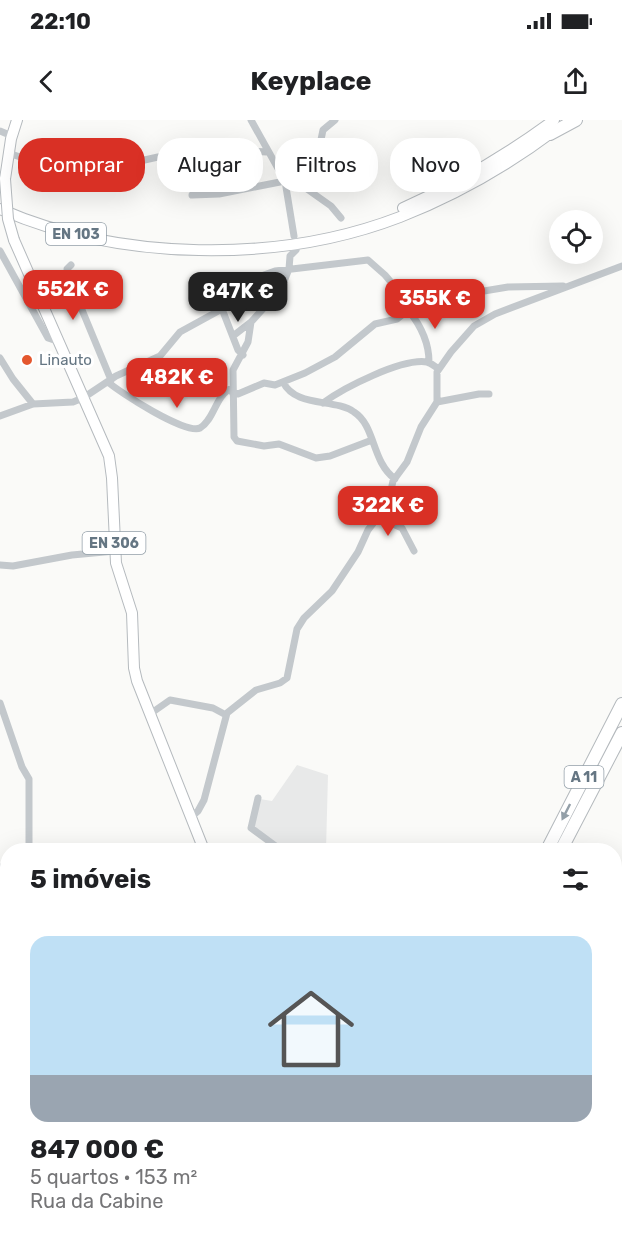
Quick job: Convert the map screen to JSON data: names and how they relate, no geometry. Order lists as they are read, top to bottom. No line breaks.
{"streets":{"highway":["A 11"],"main road":["EN 103","EN 306"]},"places":["Linauto"],"page":{"status":"22:10","header":"Keyplace","chip":["Comprar","Alugar","Filtros","Novo"],"price":["552K €","847K €","355K €","482K €","322K €"],"heading":"5 imóveis","list":[{"name":"847 000 €","note":"5 quartos · 153 m² · Rua da Cabine"}]}}
